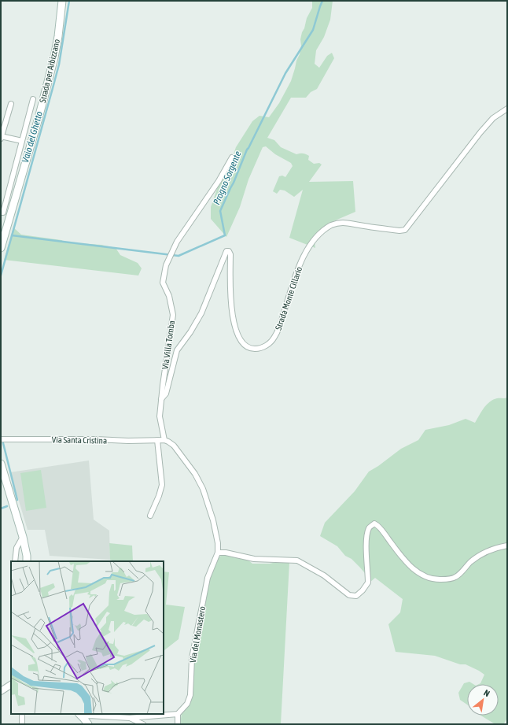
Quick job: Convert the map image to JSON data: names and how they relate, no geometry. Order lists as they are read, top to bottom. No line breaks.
{"streets":{"main road":["Strada per Arbizzano"],"street":["Strada Monte Cillario","Via Villa Tomba","Via Santa Cristina","Via del Monastero"]},"crossings":[["Strada Monte Cillario","Via Villa Tomba"],["Via Villa Tomba","Via Santa Cristina"],["Via Villa Tomba","Via del Monastero"],["Via Santa Cristina","Via del Monastero"]],"water":["Vaio del Ghetto","Progno Sorgente"],"north":"top right"}
